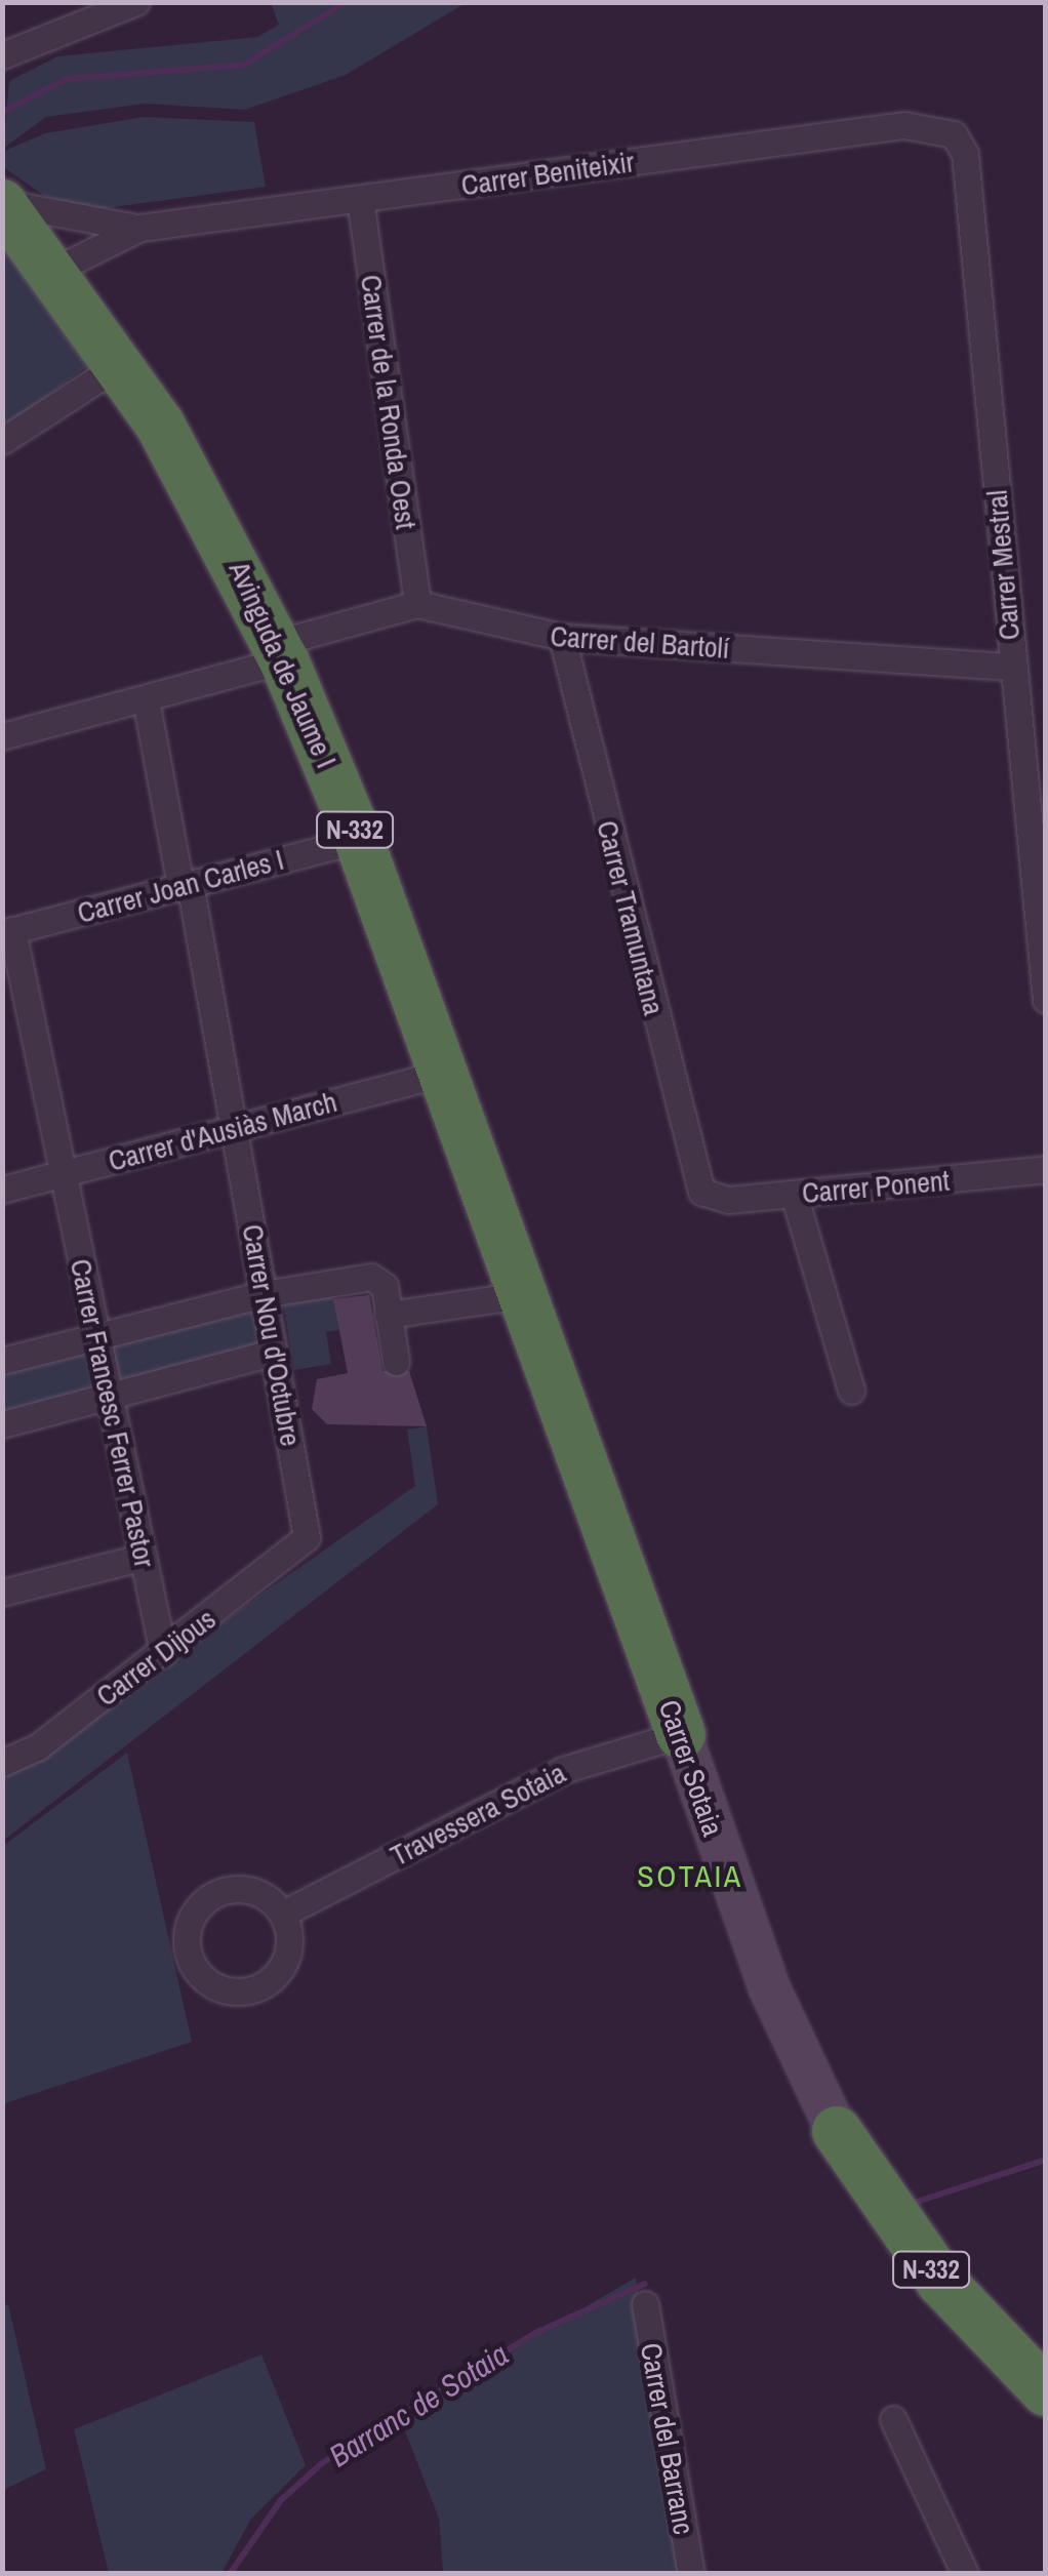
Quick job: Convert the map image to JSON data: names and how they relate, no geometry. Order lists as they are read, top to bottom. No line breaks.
{"streets":{"highway":["Avinguda de Jaume I","N-332","Carrer Sotaia"],"street":["Carrer Beniteixir","Carrer de la Ronda Oest","Carrer Mestral","Carrer del Bartolí","Carrer Joan Carles I","Carrer Tramuntana","Carrer d'Ausiàs March","Carrer Ponent","Carrer Nou d'Octubre","Carrer Francesc Ferrer Pastor","Carrer Dijous","Travessera Sotaia","Carrer del Barranc"]},"crossings":[["Carrer Beniteixir","Carrer de la Ronda Oest"],["Carrer Beniteixir","Carrer Mestral"],["Carrer Beniteixir","Avinguda de Jaume I"],["Carrer de la Ronda Oest","Carrer del Bartolí"],["Carrer Mestral","Carrer del Bartolí"],["Carrer del Bartolí","Avinguda de Jaume I"],["Carrer del Bartolí","Carrer Tramuntana"],["Carrer del Bartolí","Carrer Nou d'Octubre"],["Avinguda de Jaume I","Carrer Joan Carles I"],["Avinguda de Jaume I","Carrer d'Ausiàs March"],["Avinguda de Jaume I","Carrer Sotaia"],["N-332","Carrer Sotaia"],["Carrer Joan Carles I","Carrer Nou d'Octubre"],["Carrer Joan Carles I","Carrer Francesc Ferrer Pastor"],["Carrer Tramuntana","Carrer Ponent"],["Carrer d'Ausiàs March","Carrer Nou d'Octubre"],["Carrer d'Ausiàs March","Carrer Francesc Ferrer Pastor"],["Carrer Nou d'Octubre","Carrer Dijous"],["Carrer Francesc Ferrer Pastor","Carrer Dijous"],["Carrer Sotaia","Travessera Sotaia"]],"districts":["SOTAIA"],"water":["Barranc de Sotaia"]}
